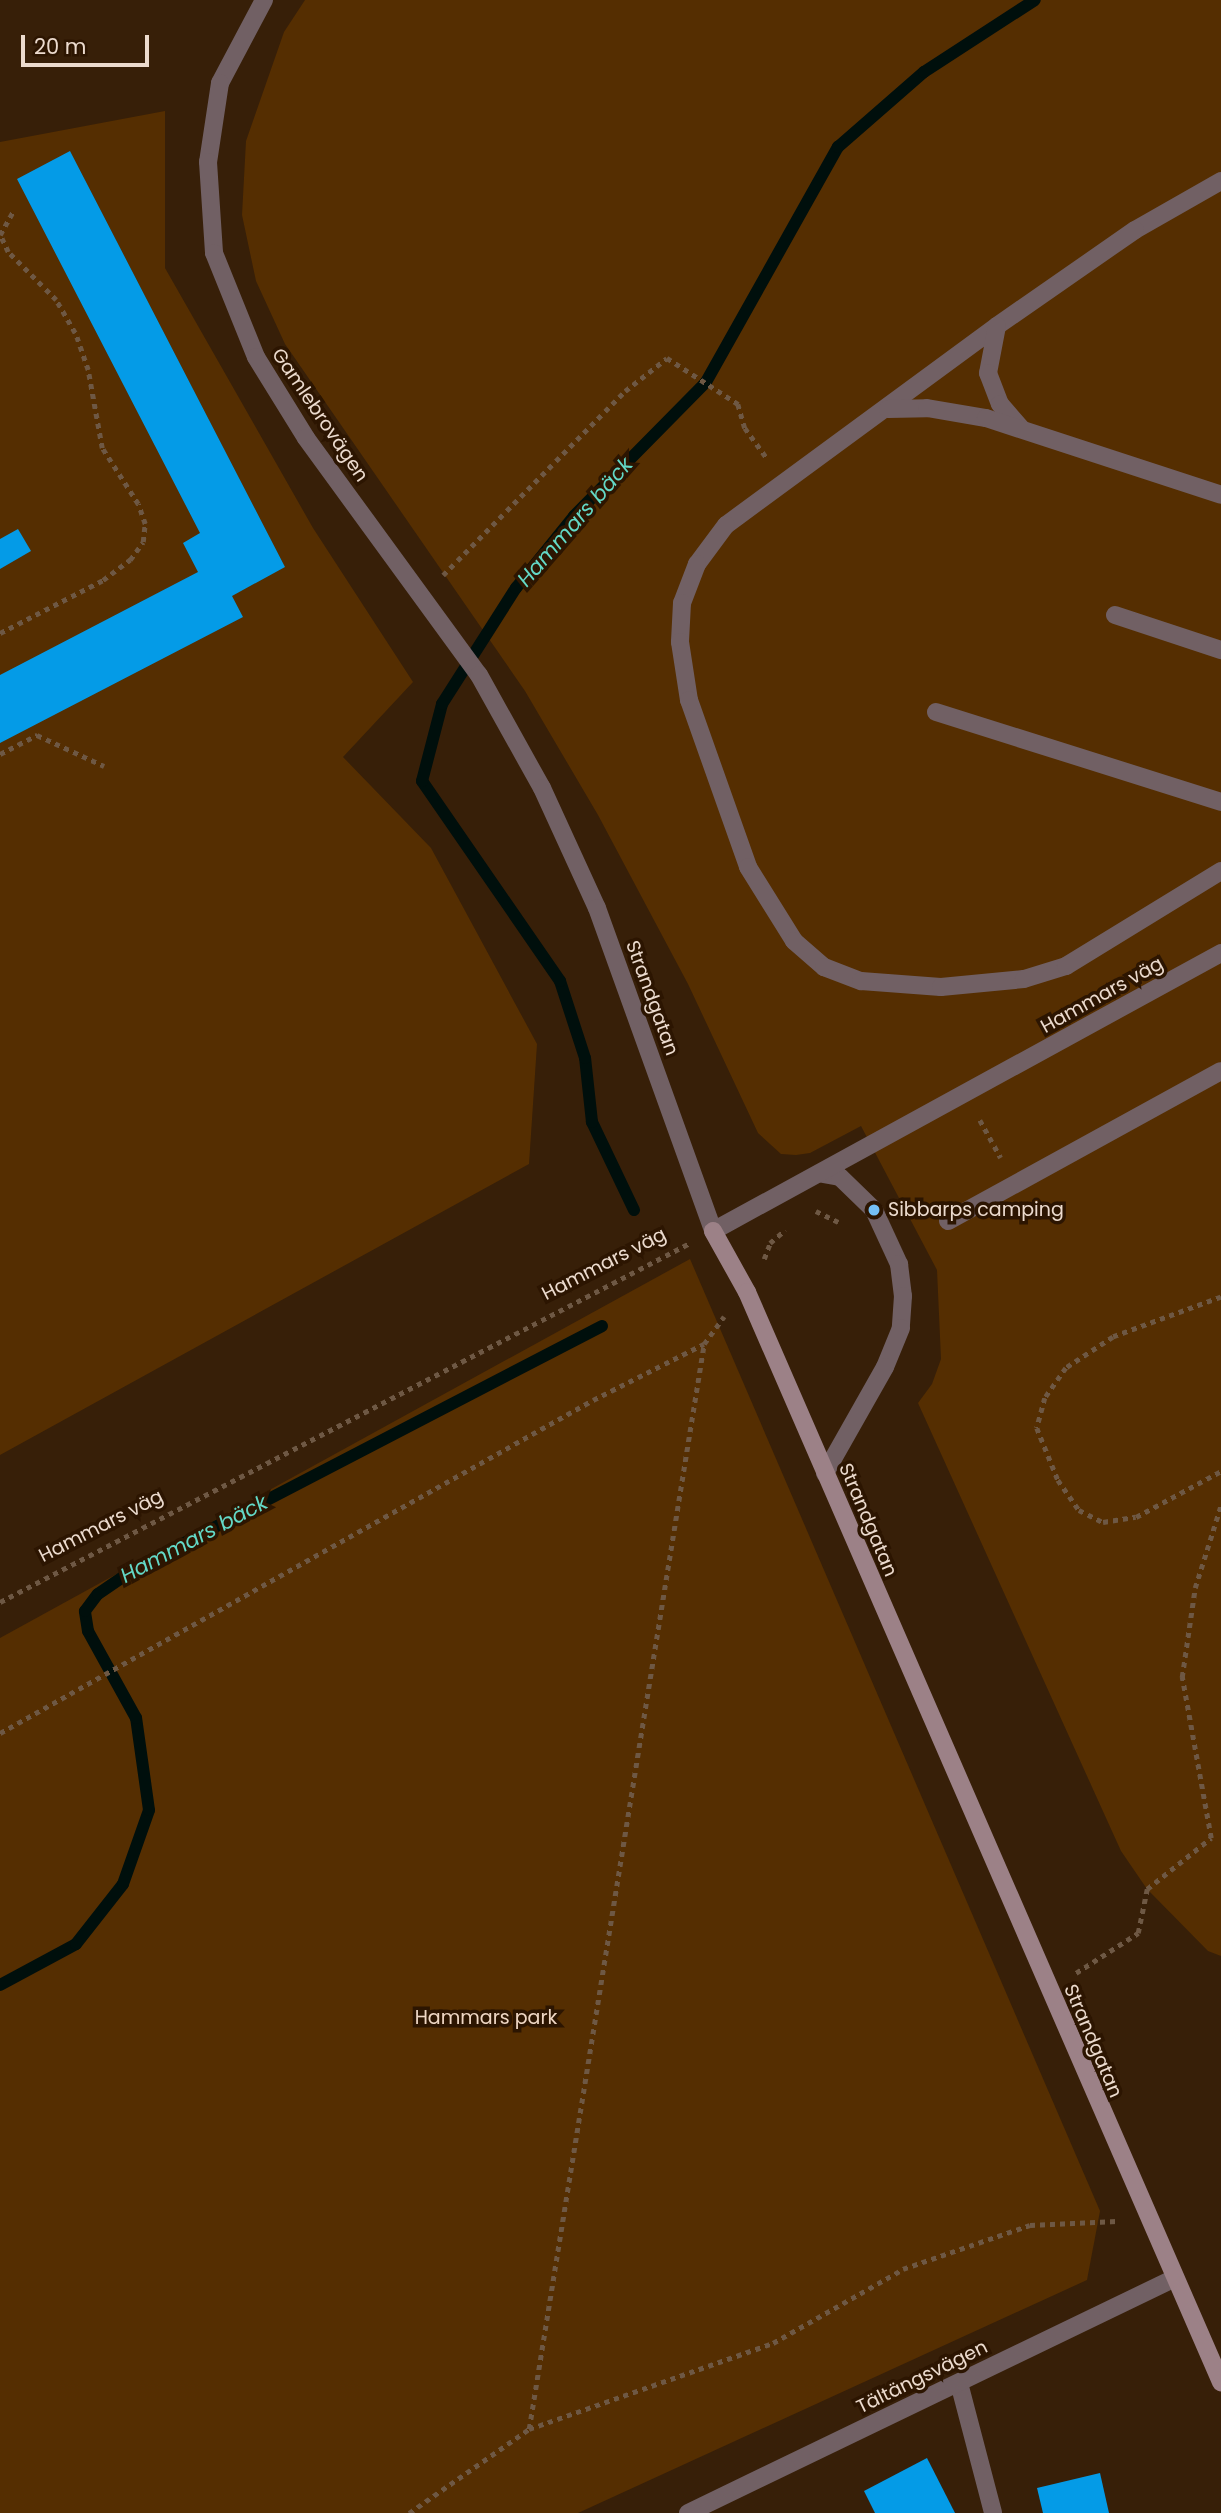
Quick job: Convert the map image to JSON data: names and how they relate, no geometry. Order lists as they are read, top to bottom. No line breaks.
{"streets":{"street":["Gamlebrovägen","Hammars väg","Strandgatan","Tältängsvägen"]},"crossings":[["Gamlebrovägen","Strandgatan"],["Hammars väg","Strandgatan"],["Strandgatan","Tältängsvägen"]],"water":["Hammars bäck"],"parks":["Hammars park"],"places":["Sibbarps camping"],"scale_bar":"20 m"}
